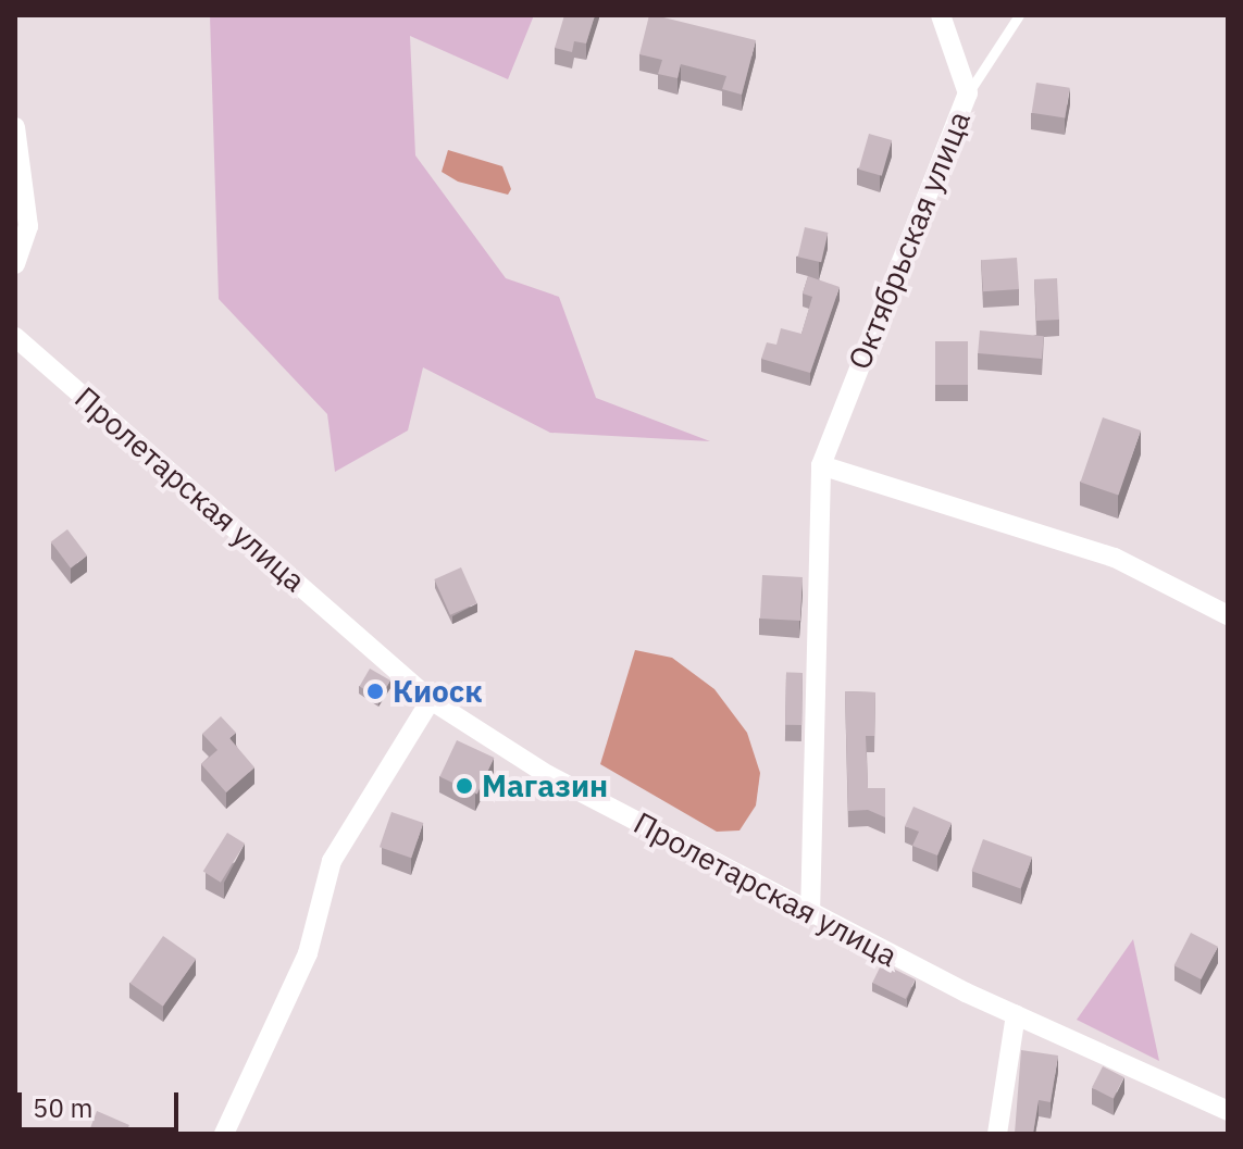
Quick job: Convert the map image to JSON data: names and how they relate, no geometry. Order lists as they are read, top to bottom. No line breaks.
{"streets":{"street":["Октябрьская улица","Пролетарская улица"]},"crossings":[["Октябрьская улица","Пролетарская улица"]],"places":["Киоск","Магазин"],"scale_bar":"50 m"}
